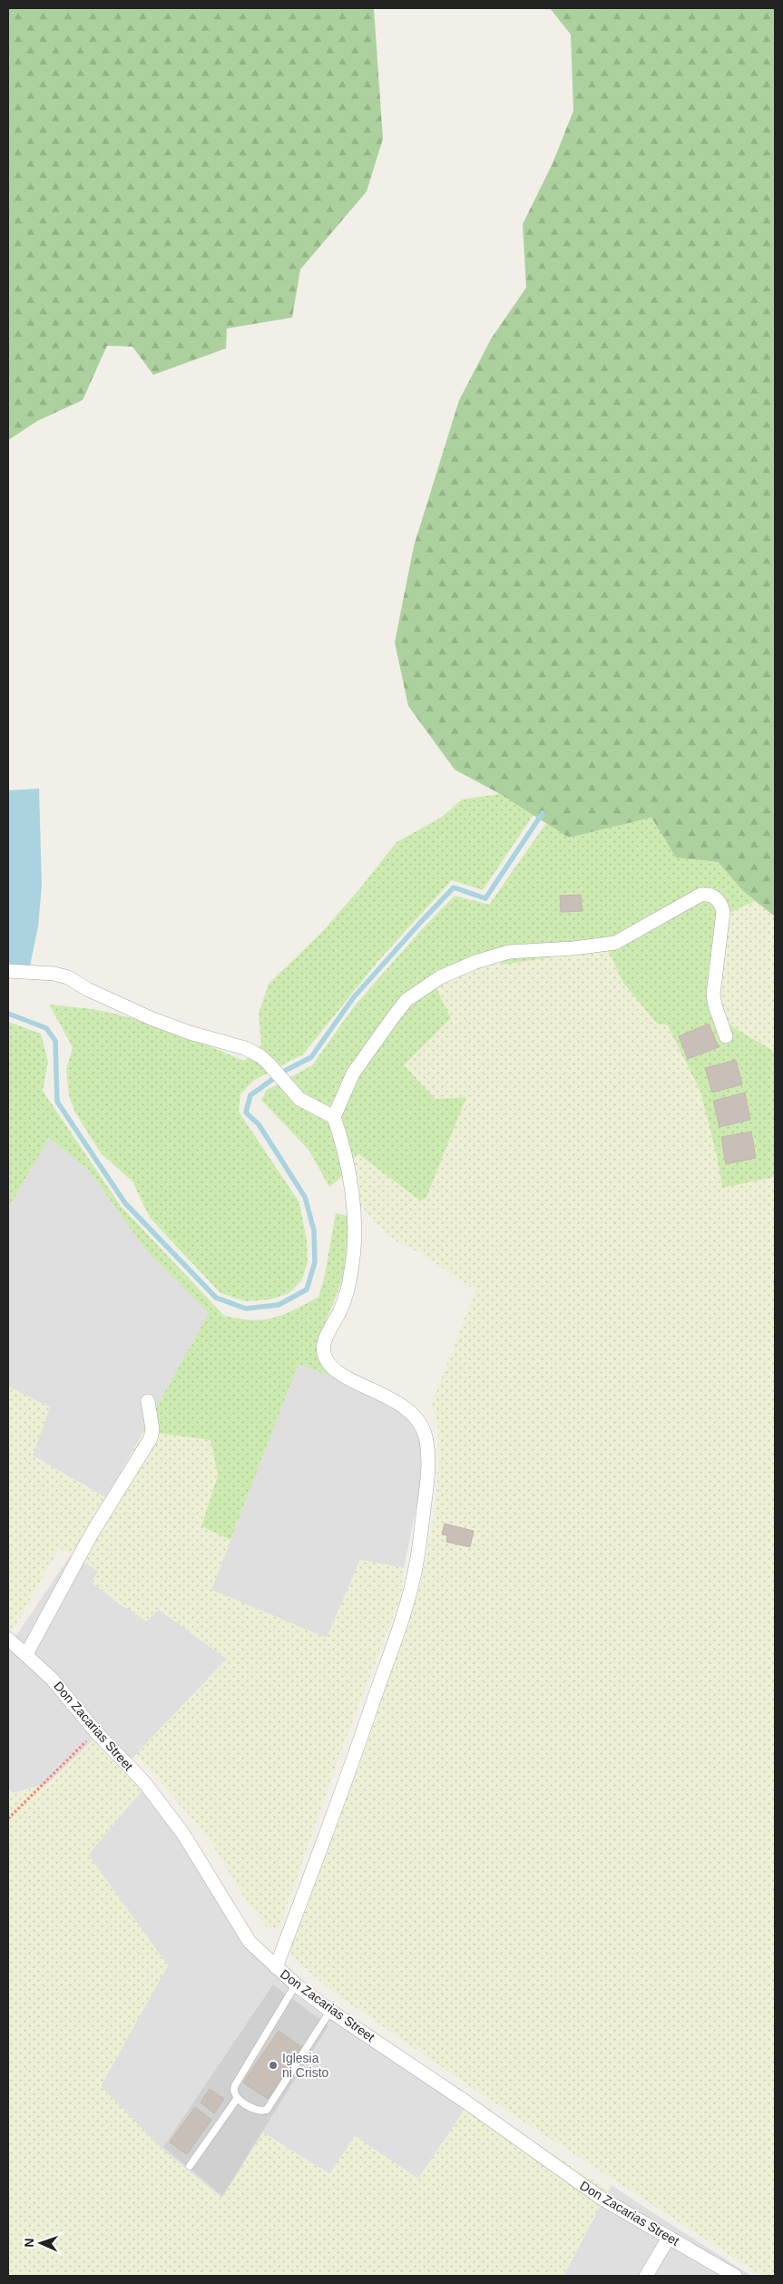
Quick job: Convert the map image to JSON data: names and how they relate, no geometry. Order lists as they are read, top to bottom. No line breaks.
{"streets":{"street":["Don Zacarias Street"]},"places":["Iglesia ni Cristo"],"north":"left"}
